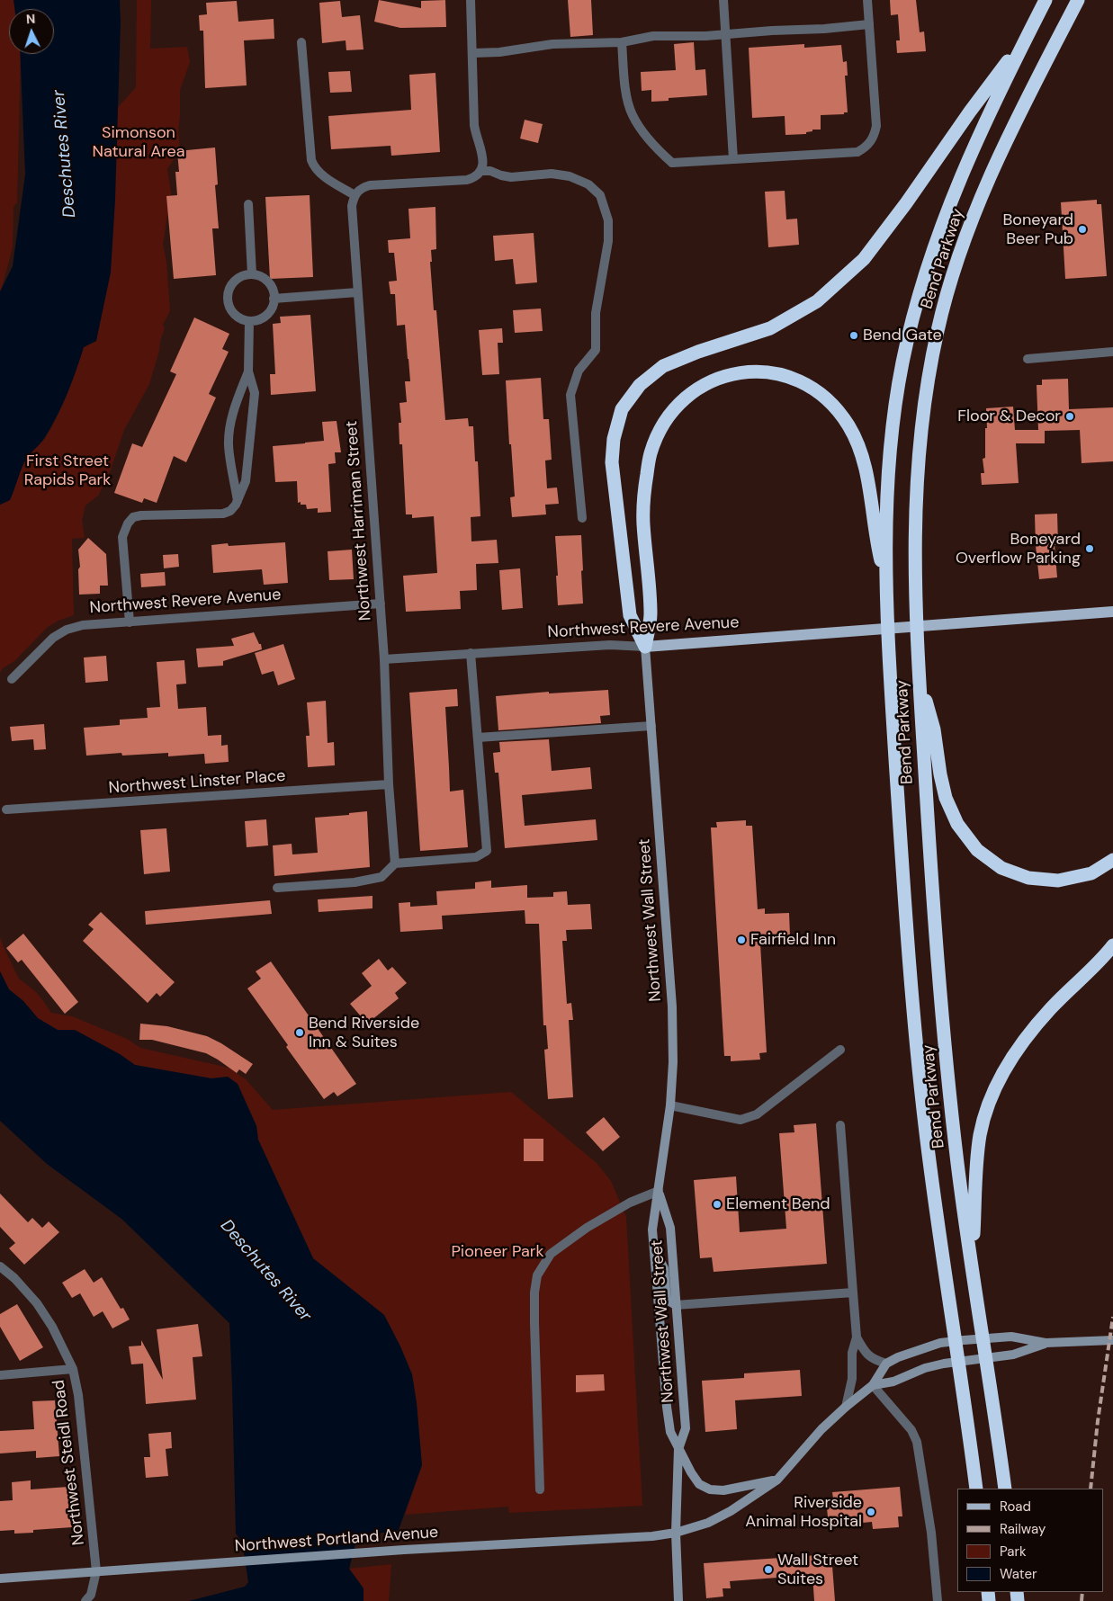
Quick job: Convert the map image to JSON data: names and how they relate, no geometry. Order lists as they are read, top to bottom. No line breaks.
{"streets":{"highway":["Bend Parkway"],"main road":["Northwest Revere Avenue","Northwest Wall Street","Northwest Portland Avenue"],"street":["Northwest Harriman Street","Northwest Linster Place","Northwest Steidl Road"]},"crossings":[["Northwest Harriman Street","Northwest Revere Avenue"],["Northwest Harriman Street","Northwest Linster Place"],["Northwest Revere Avenue","Northwest Wall Street"],["Northwest Wall Street","Northwest Portland Avenue"],["Northwest Steidl Road","Northwest Portland Avenue"]],"water":["Deschutes River"],"parks":["Simonson Natural Area","First Street Rapids Park","Pioneer Park"],"places":["Boneyard Beer Pub","Bend Gate","Floor & Decor","Boneyard Overflow Parking","Fairfield Inn","Bend Riverside Inn & Suites","Element Bend","Riverside Animal Hospital","Wall Street Suites"],"legend":["Road","Railway","Park","Water"],"north":"top"}
